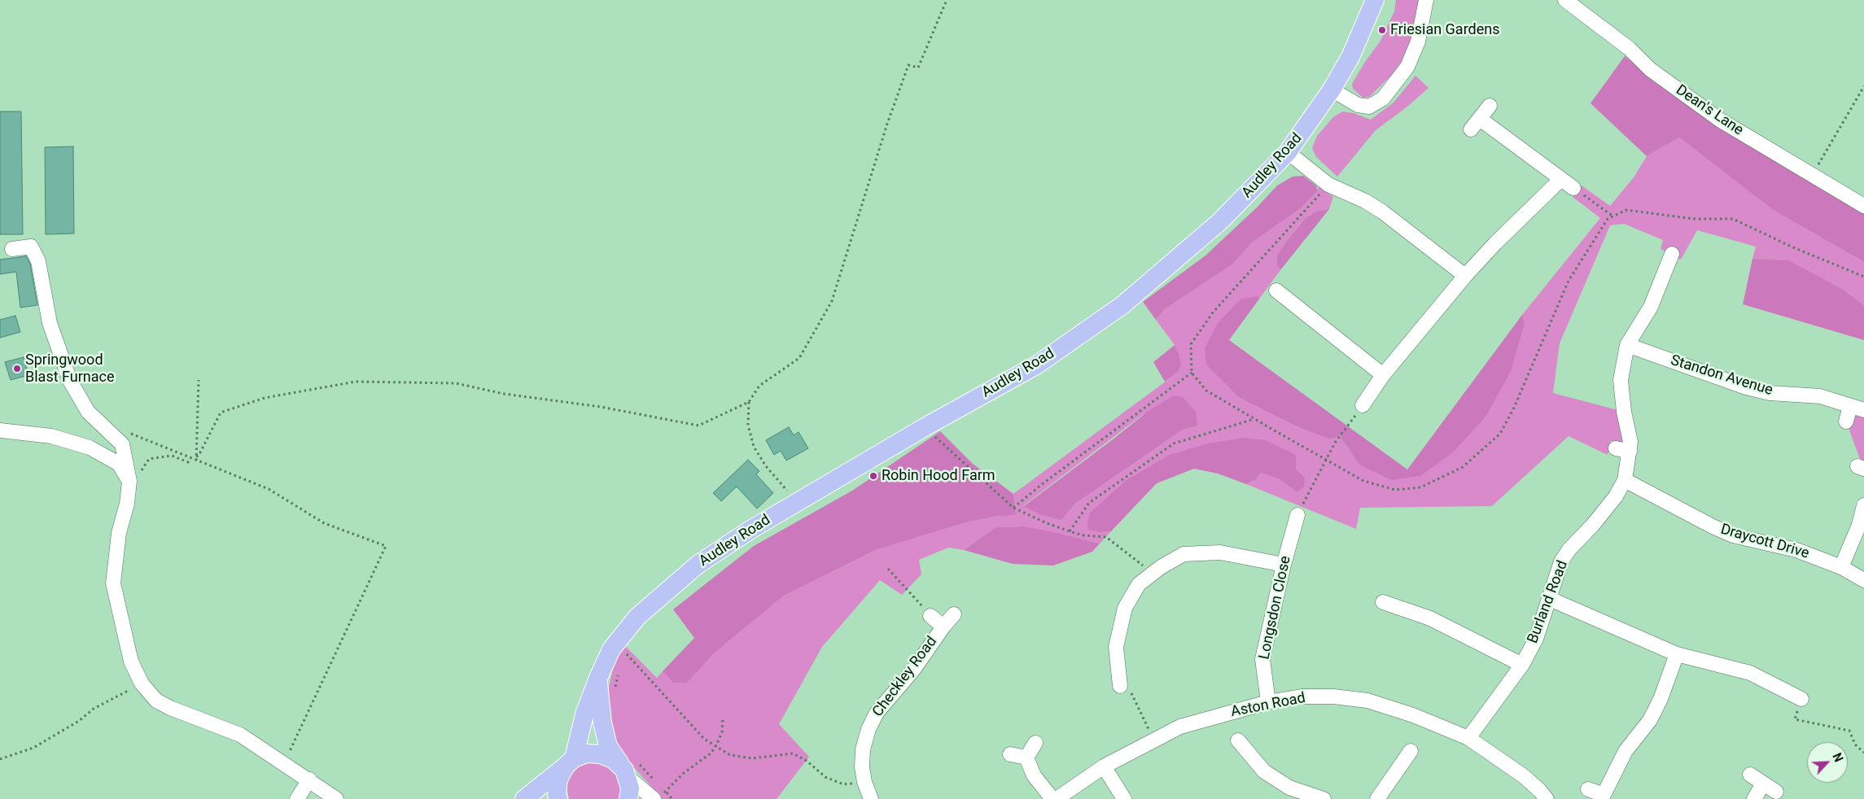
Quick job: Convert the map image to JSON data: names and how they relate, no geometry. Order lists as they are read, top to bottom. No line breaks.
{"streets":{"main road":["Audley Road"],"street":["Dean's Lane","Standon Avenue","Draycott Drive","Burland Road","Longsdon Close","Checkley Road","Aston Road"]},"crossings":[["Standon Avenue","Burland Road"],["Draycott Drive","Burland Road"],["Burland Road","Aston Road"],["Longsdon Close","Aston Road"]],"places":["Friesian Gardens","Springwood Blast Furnace","Robin Hood Farm"],"north":"top right"}
